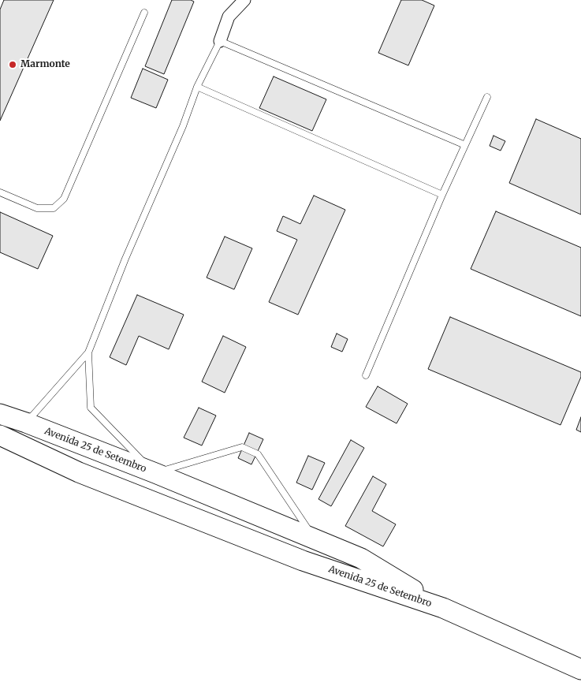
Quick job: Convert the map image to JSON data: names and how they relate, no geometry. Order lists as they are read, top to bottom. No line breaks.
{"streets":{"highway":["Avenida 25 de Setembro"]},"places":["Marmonte"]}
